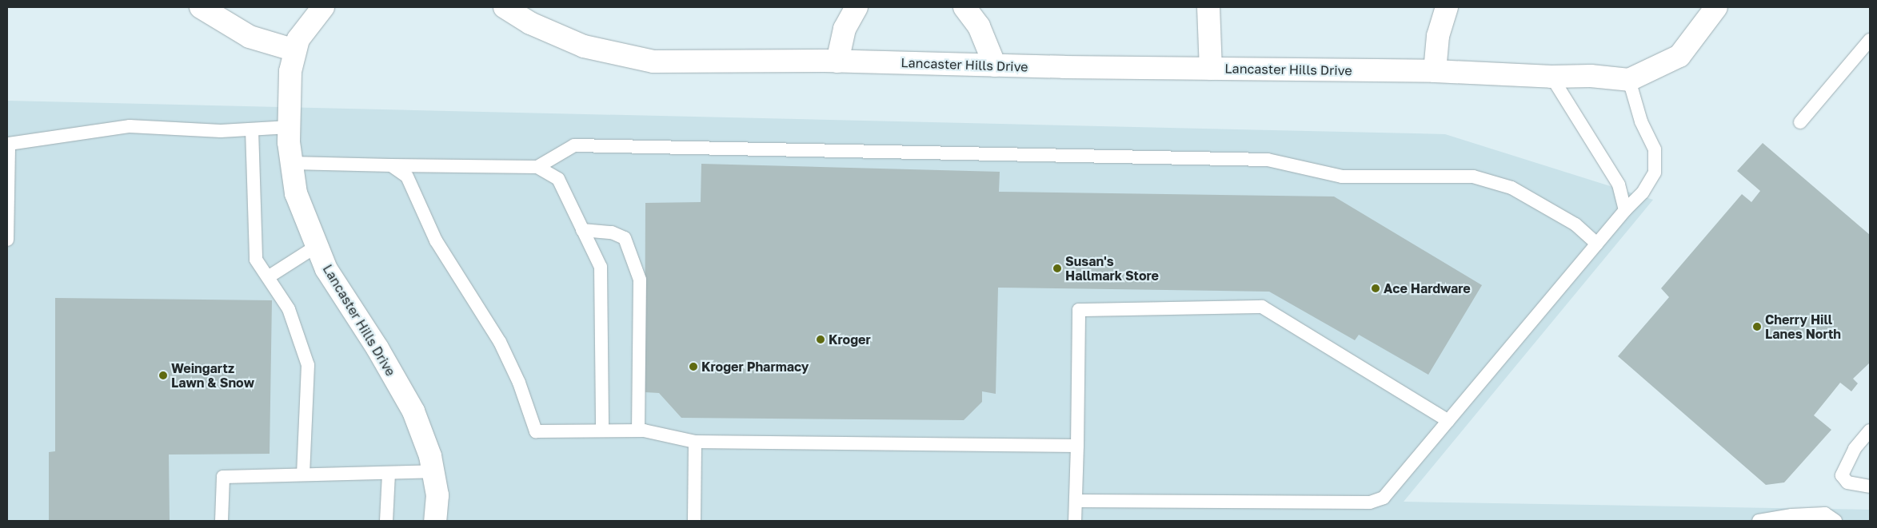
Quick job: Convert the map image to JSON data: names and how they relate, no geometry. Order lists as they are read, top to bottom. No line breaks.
{"streets":{"street":["Lancaster Hills Drive"]},"places":["Susan's Hallmark Store","Ace Hardware","Cherry Hill Lanes North","Kroger","Kroger Pharmacy","Weingartz Lawn & Snow"]}
